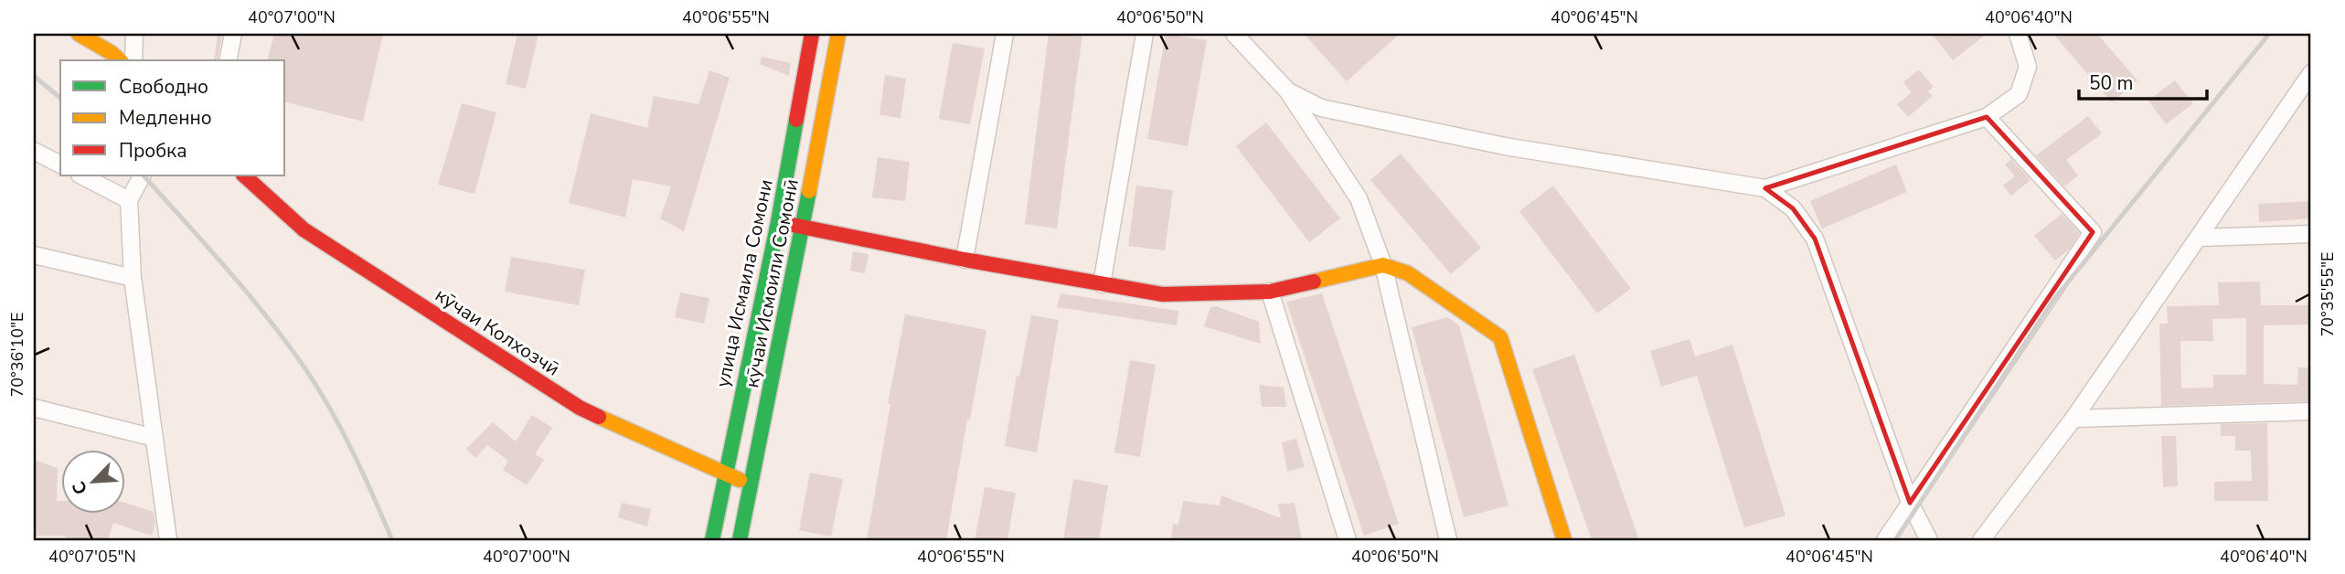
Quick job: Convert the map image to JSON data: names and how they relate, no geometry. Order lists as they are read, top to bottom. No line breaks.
{"streets":{"main road":["улица Исмаила Сомони","кӯчаи Исмоили Сомонӣ","кӯчаи Колхозчӣ"]},"crossings":[["улица Исмаила Сомони","кӯчаи Колхозчӣ"],["кӯчаи Исмоили Сомонӣ","кӯчаи Колхозчӣ"]],"legend":["Свободно","Медленно","Пробка"],"scale_bar":"50 m","north":"bottom left","coordinates":["40°07'00\"N","40°06'55\"N","40°06'50\"N","40°06'45\"N","40°06'40\"N","70°35'55\"E","70°36'10\"E","40°07'05\"N"]}
